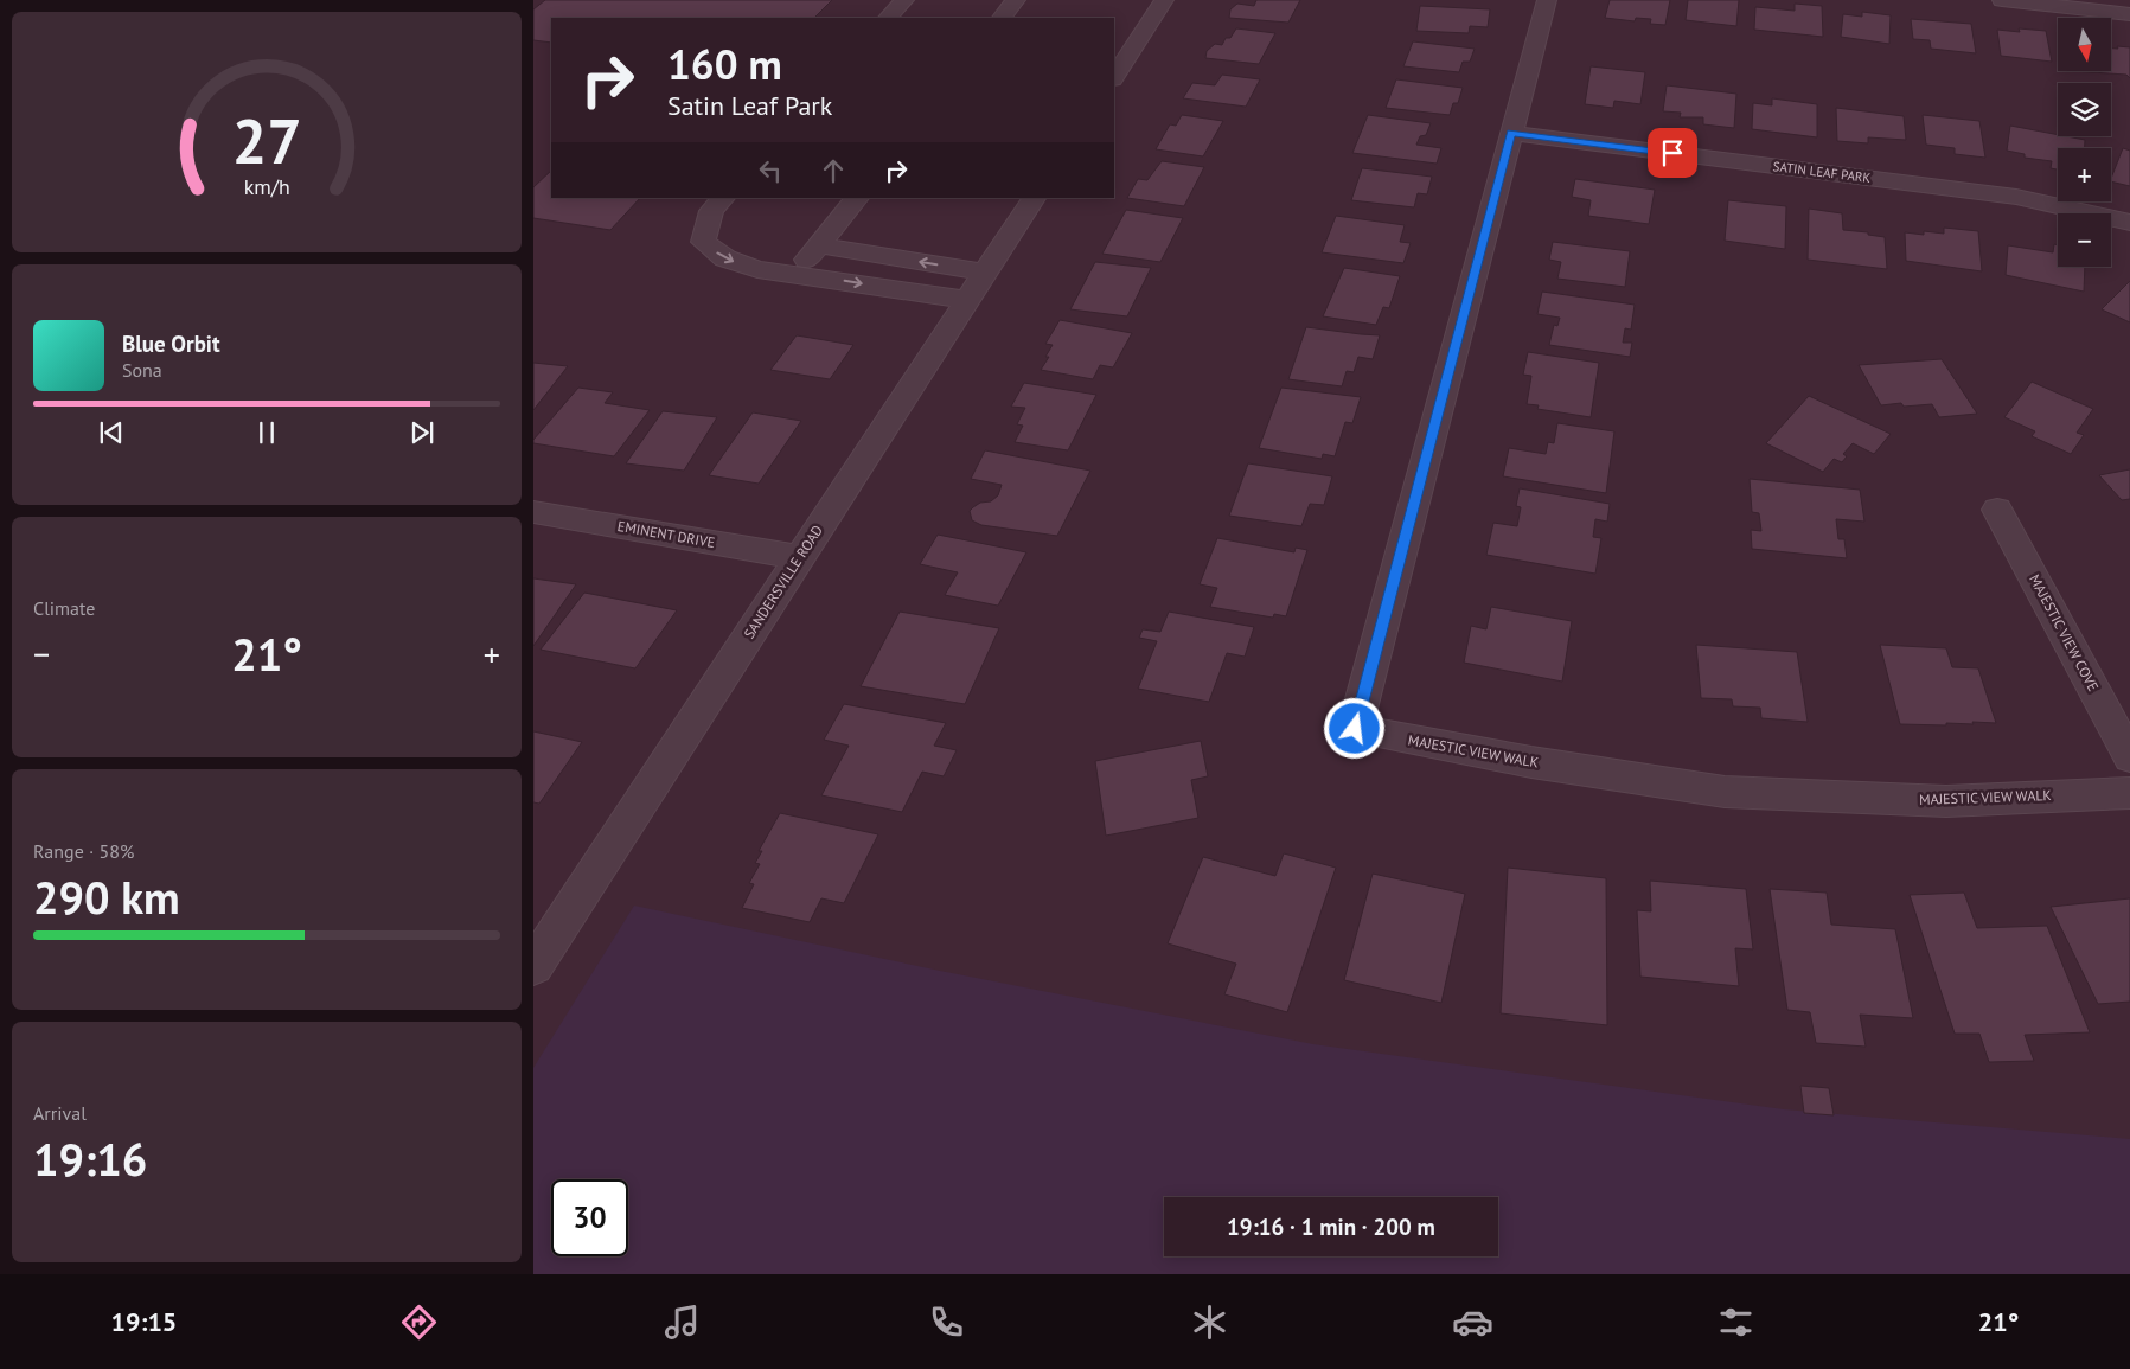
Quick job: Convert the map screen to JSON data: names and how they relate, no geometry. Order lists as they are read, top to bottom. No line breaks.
{"streets":{"street":["SATIN LEAF PARK","EMINENT DRIVE","SANDERSVILLE ROAD","MAJESTIC VIEW COVE","MAJESTIC VIEW WALK"]},"crossings":[["SATIN LEAF PARK","MAJESTIC VIEW WALK"],["EMINENT DRIVE","SANDERSVILLE ROAD"]],"north":"bottom","page":{"map_buttons":["+","−"],"turn":["160 m","Satin Leaf Park"],"song":["Blue Orbit","Sona"],"tile":["Climate",["Range · 58%","290 km"],["Arrival","19:16"]],"heat":["−","21°","+"],"limit":"30","trip":"19:16 · 1 min · 200 m","tabs":["19:15","21°"],"gauge":["27","km/h"]}}
